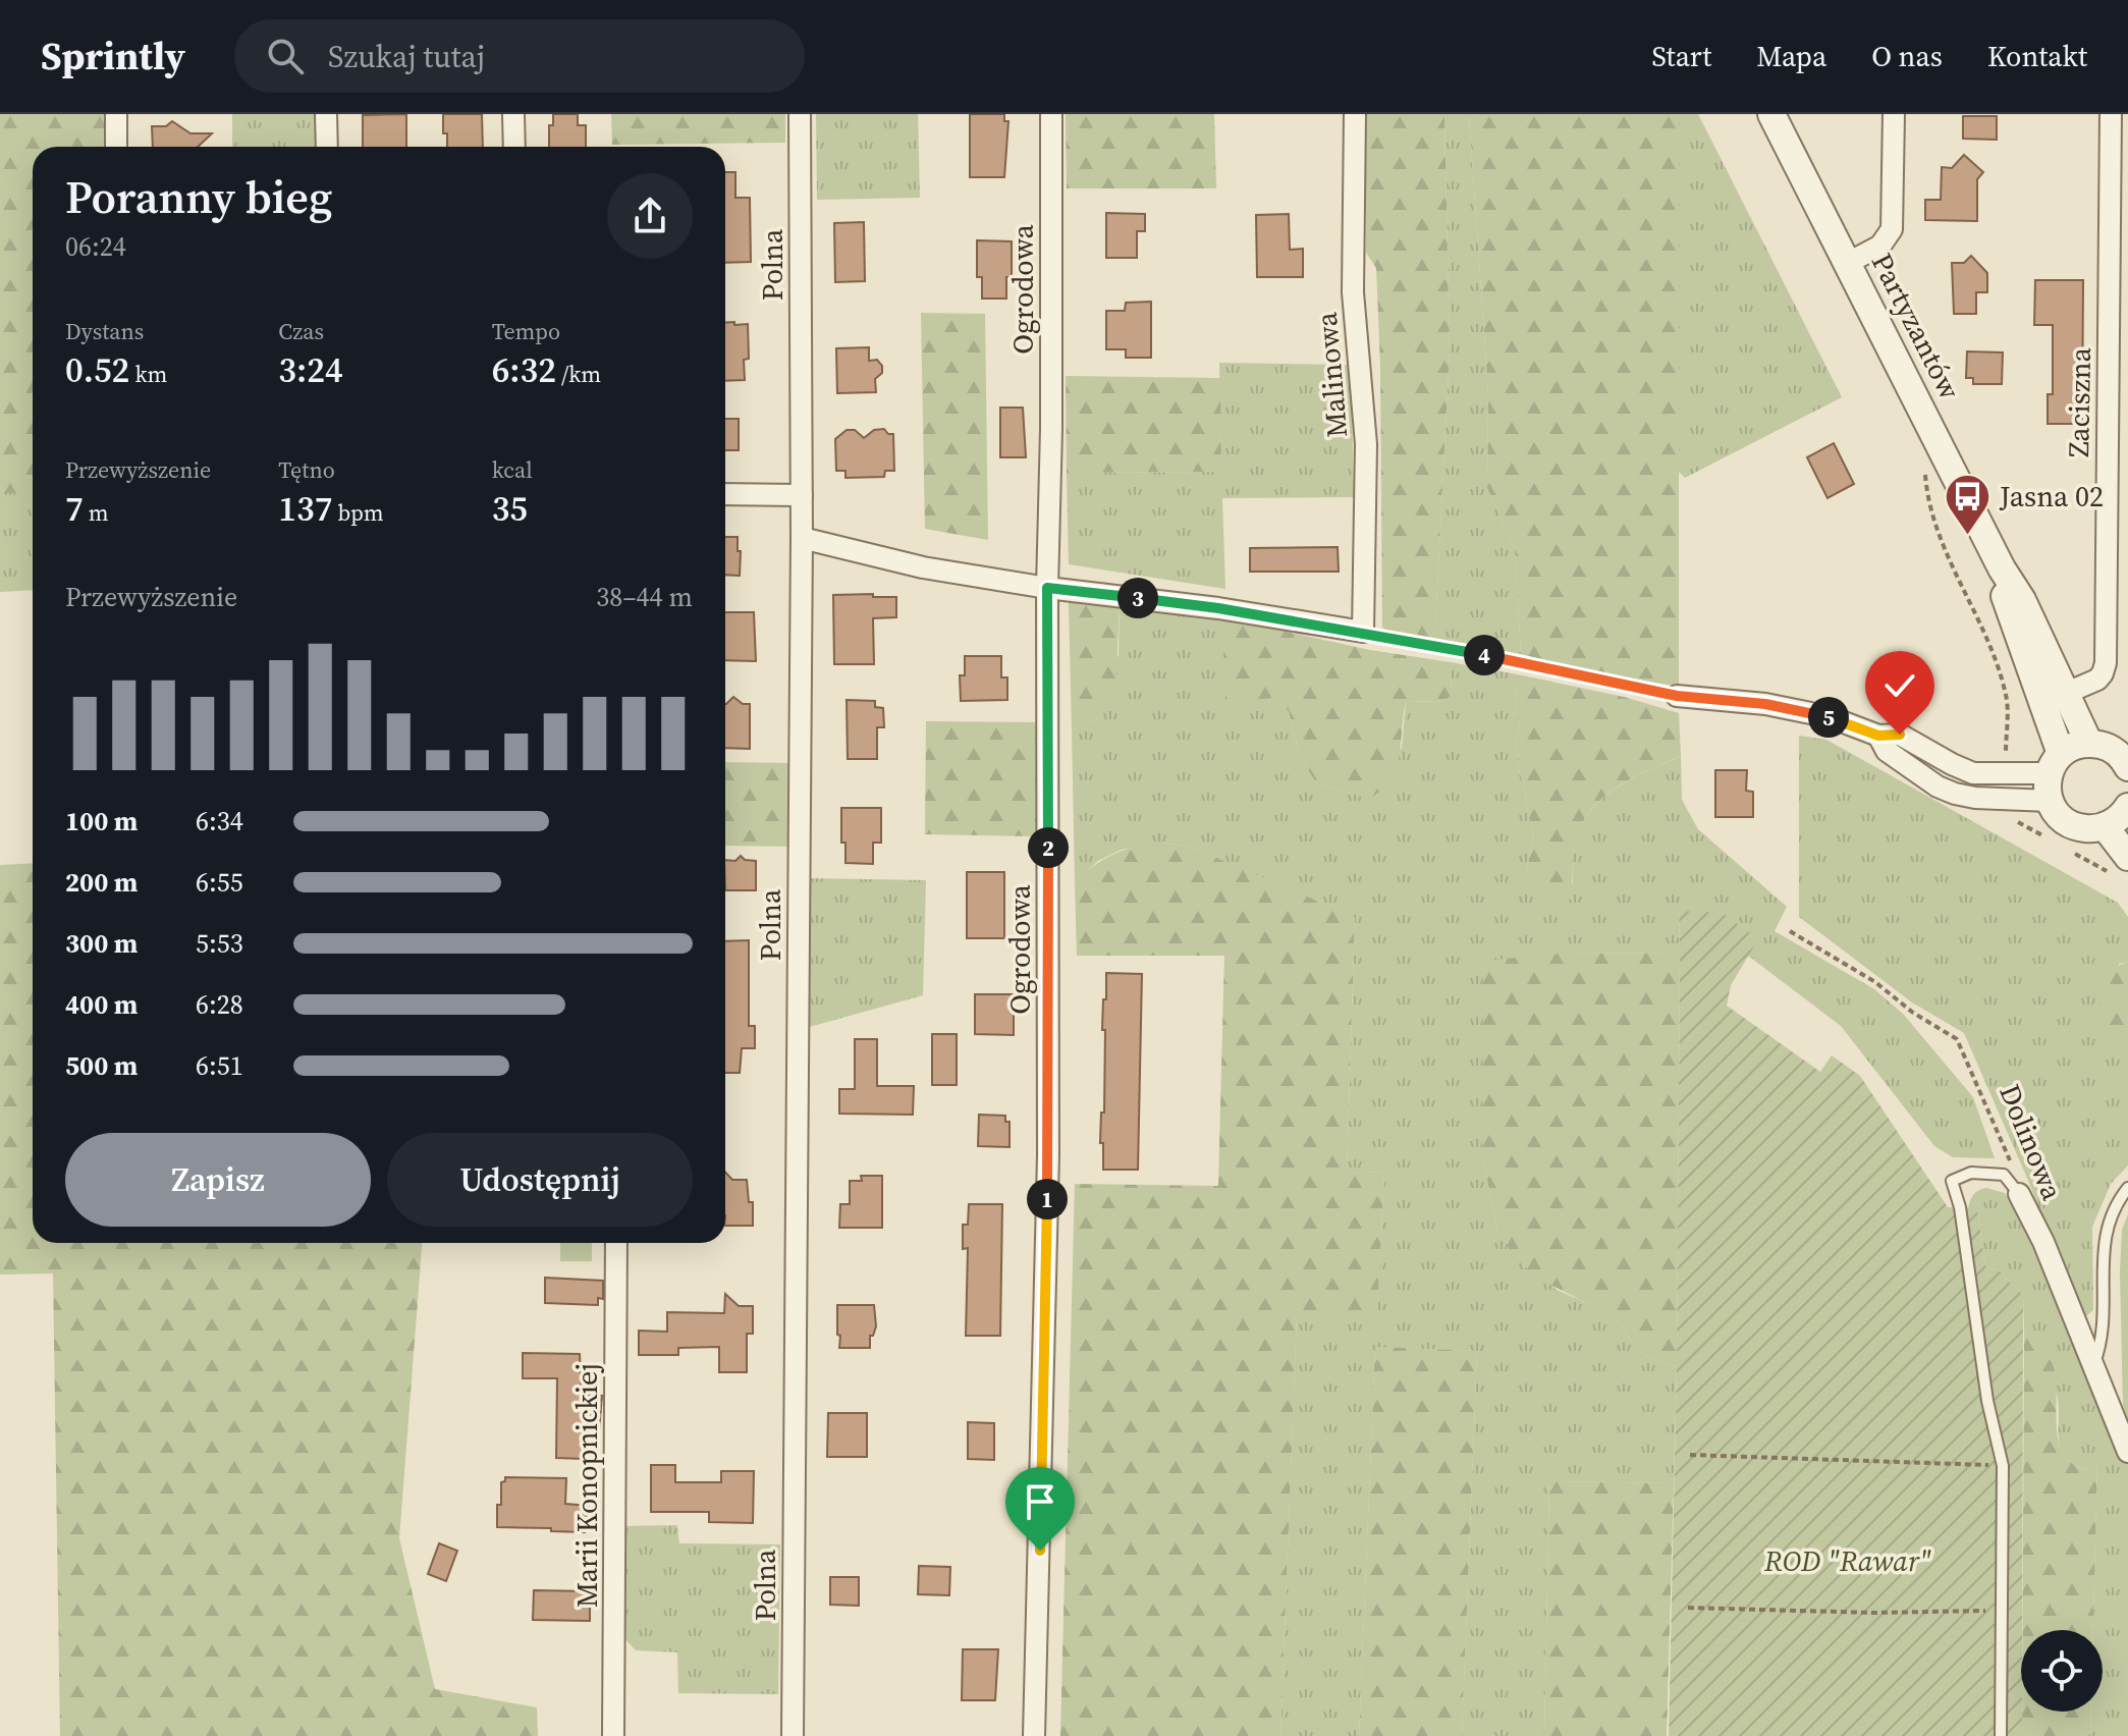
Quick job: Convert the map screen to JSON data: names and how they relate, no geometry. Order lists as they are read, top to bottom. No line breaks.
{"streets":{"street":["Polna","Ogrodowa","Partyzantów","Malinowa","Zaciszna","Dolinowa","Marii Konopnickiej"]},"crossings":[["Partyzantów","Zaciszna"]],"parks":["ROD \"Rawar\""],"places":{"bus stop":["Jasna 02"]},"page":{"header":"Sprintly","search":"Szukaj tutaj","nav":["Start","Mapa","O nas","Kontakt"],"heading":["Poranny bieg","06:24"],"stats":[["Dystans","0.52 km"],["Czas","3:24"],["Tempo","6:32 /km"],["Przewyższenie","7 m"],["Tętno","137 bpm"],["kcal","35"]],"chart":["Przewyższenie","38–44 m"],"pins":["3","4","5","2","1"],"list":[{"name":"100 m","note":"6:34"},{"name":"200 m","note":"6:55"},{"name":"300 m","note":"5:53"},{"name":"400 m","note":"6:28"},{"name":"500 m","note":"6:51"}],"buttons":["Zapisz","Udostępnij"]}}
